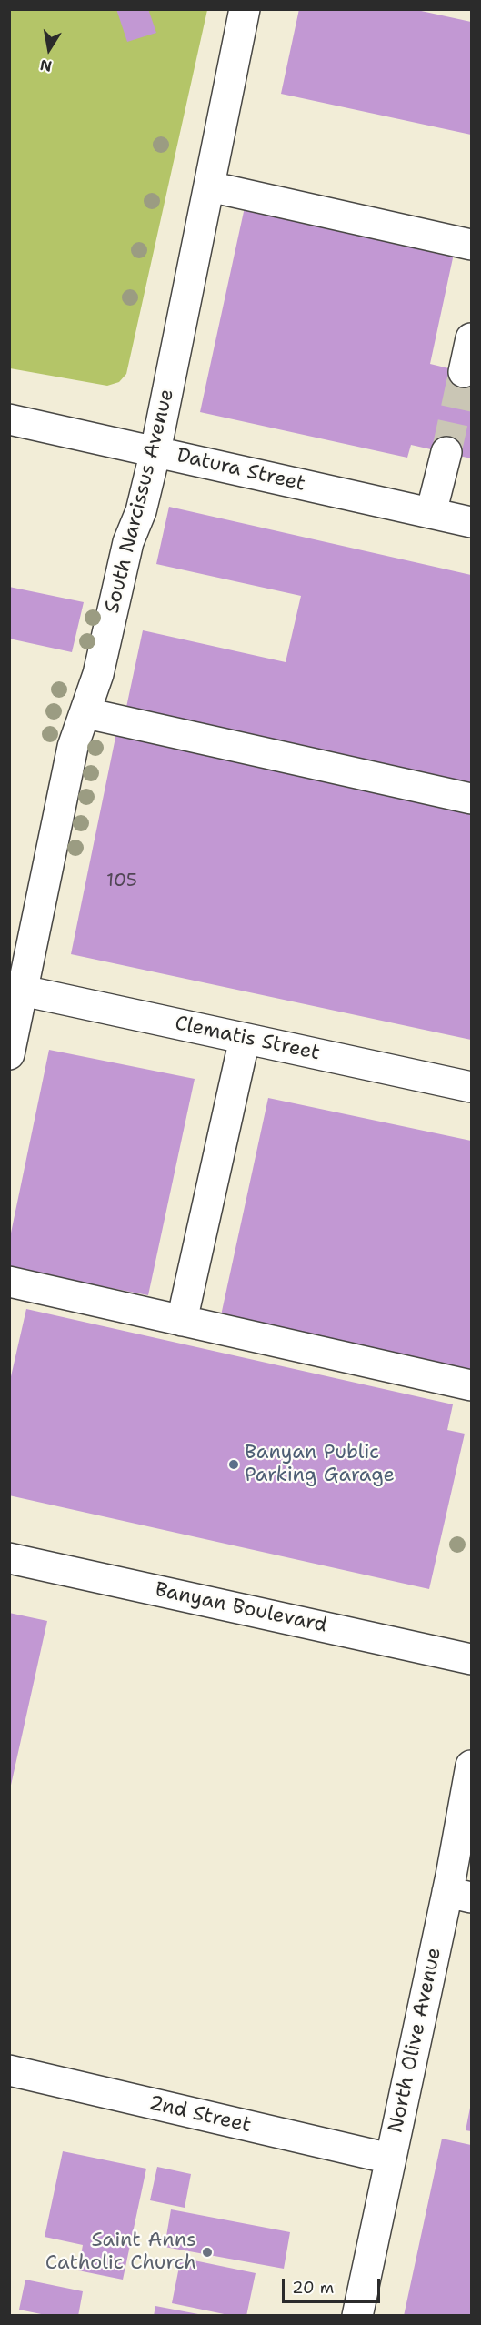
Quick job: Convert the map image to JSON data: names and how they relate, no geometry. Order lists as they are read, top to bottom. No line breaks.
{"streets":{"street":["Datura Street","South Narcissus Avenue","Clematis Street","Banyan Boulevard","North Olive Avenue","2nd Street"]},"crossings":[["Datura Street","South Narcissus Avenue"],["South Narcissus Avenue","Clematis Street"],["North Olive Avenue","2nd Street"]],"places":["Banyan Public Parking Garage","Saint Anns Catholic Church"],"house_numbers":["105"],"scale_bar":"20 m","north":"bottom"}
